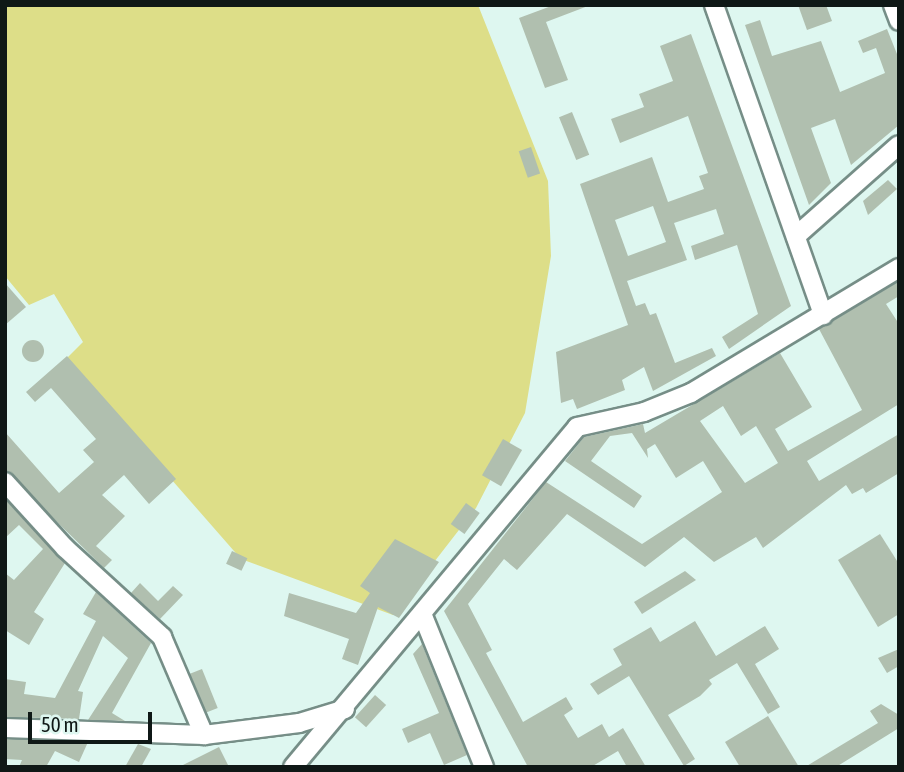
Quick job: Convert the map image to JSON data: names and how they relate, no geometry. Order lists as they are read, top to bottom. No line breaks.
{"scale_bar":"50 m"}
